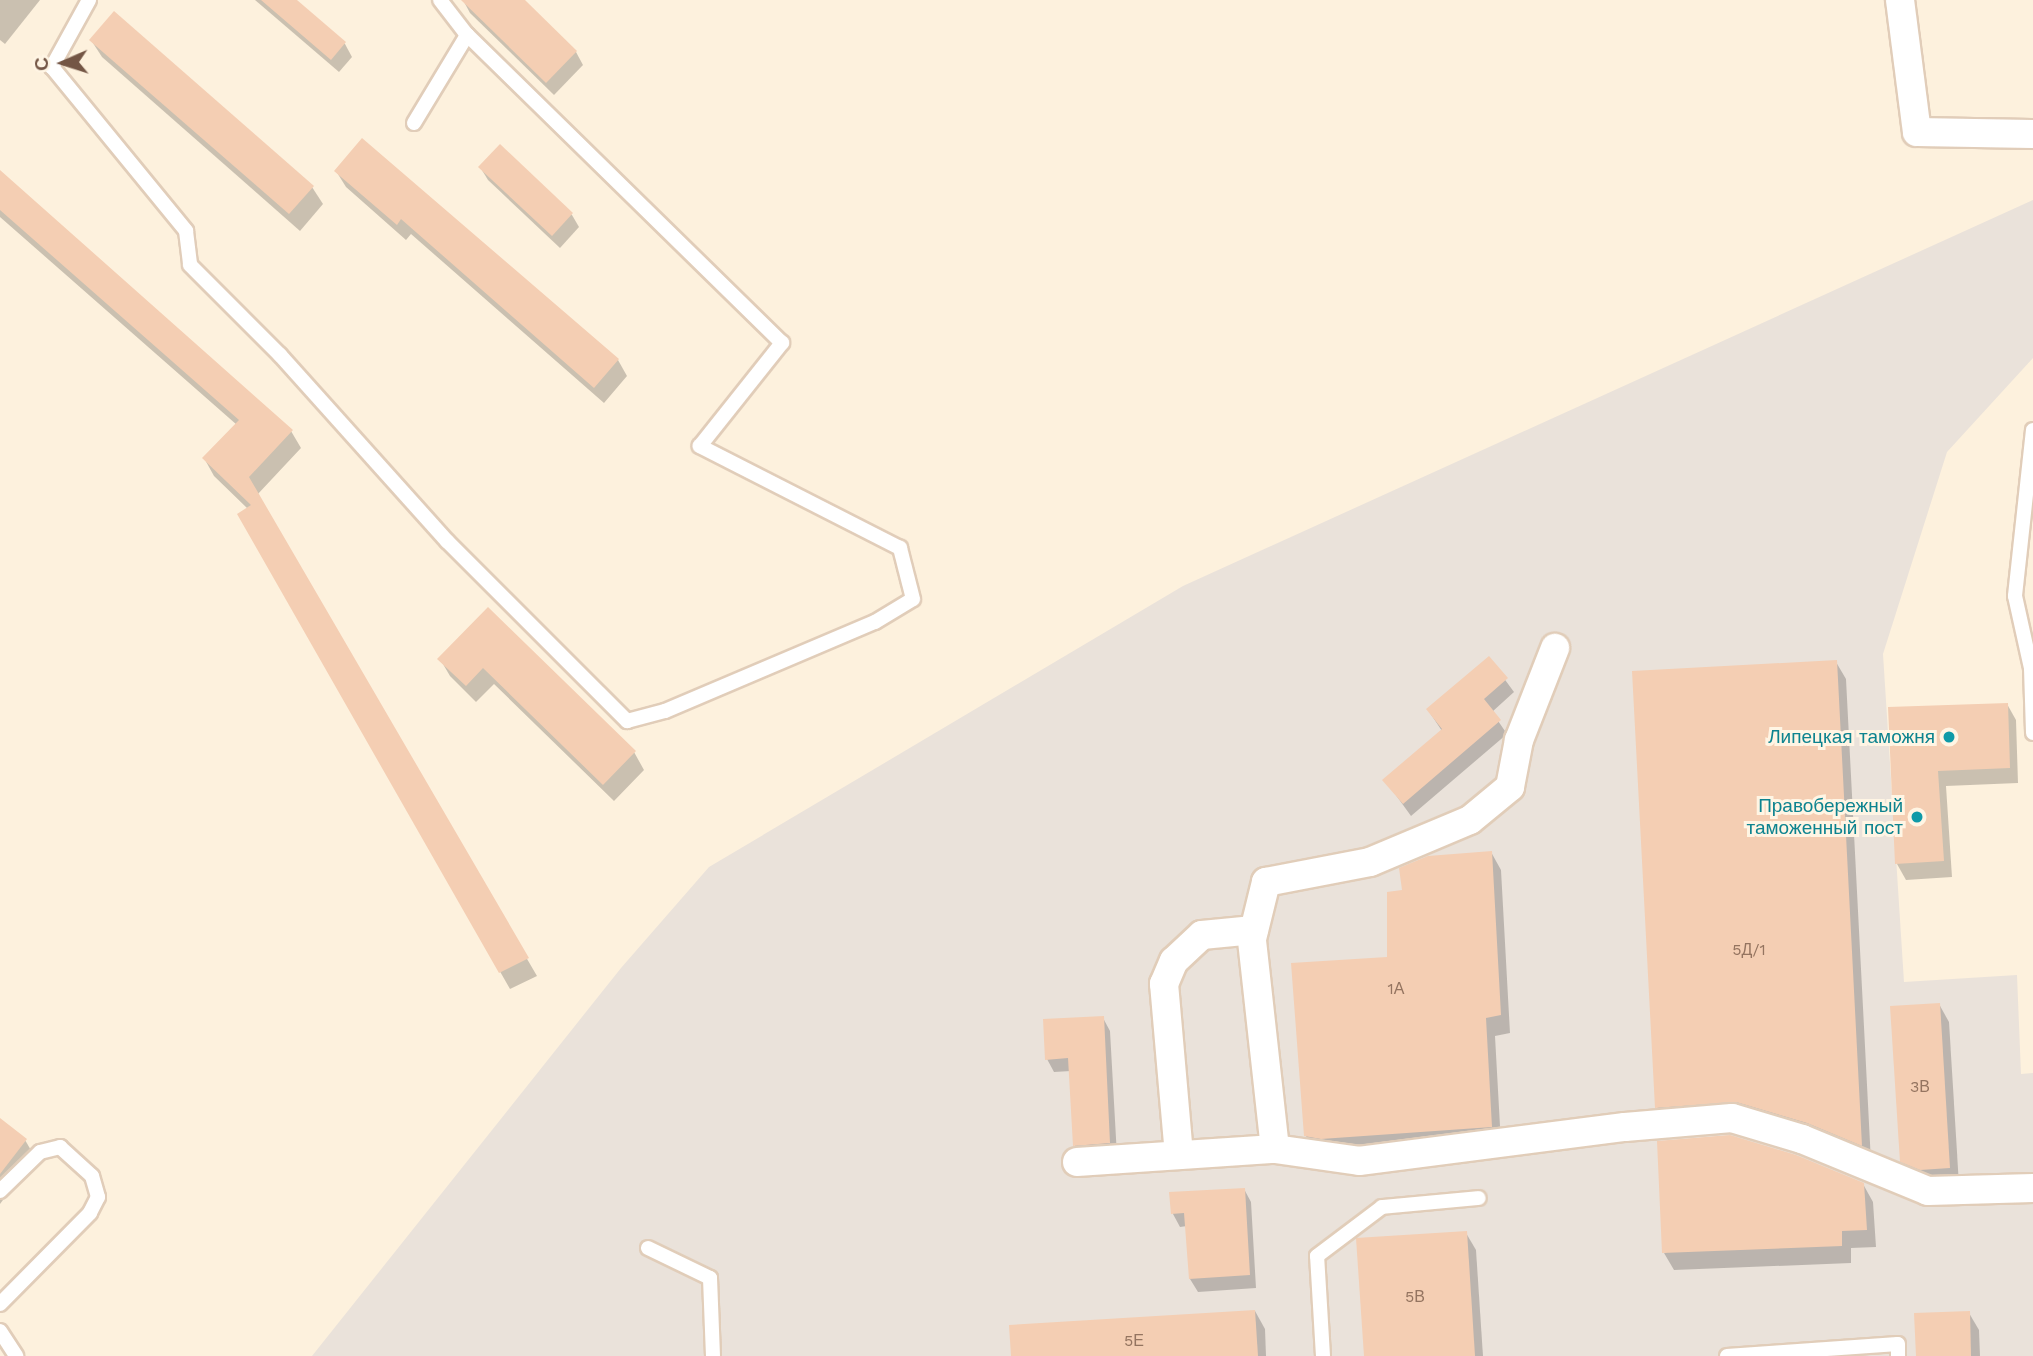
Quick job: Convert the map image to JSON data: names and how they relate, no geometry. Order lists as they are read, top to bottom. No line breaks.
{"places":["Липецкая таможня","Правобережный таможенный пост"],"house_numbers":["5Д/1","1А","3В","5В","5Е"],"north":"left"}
